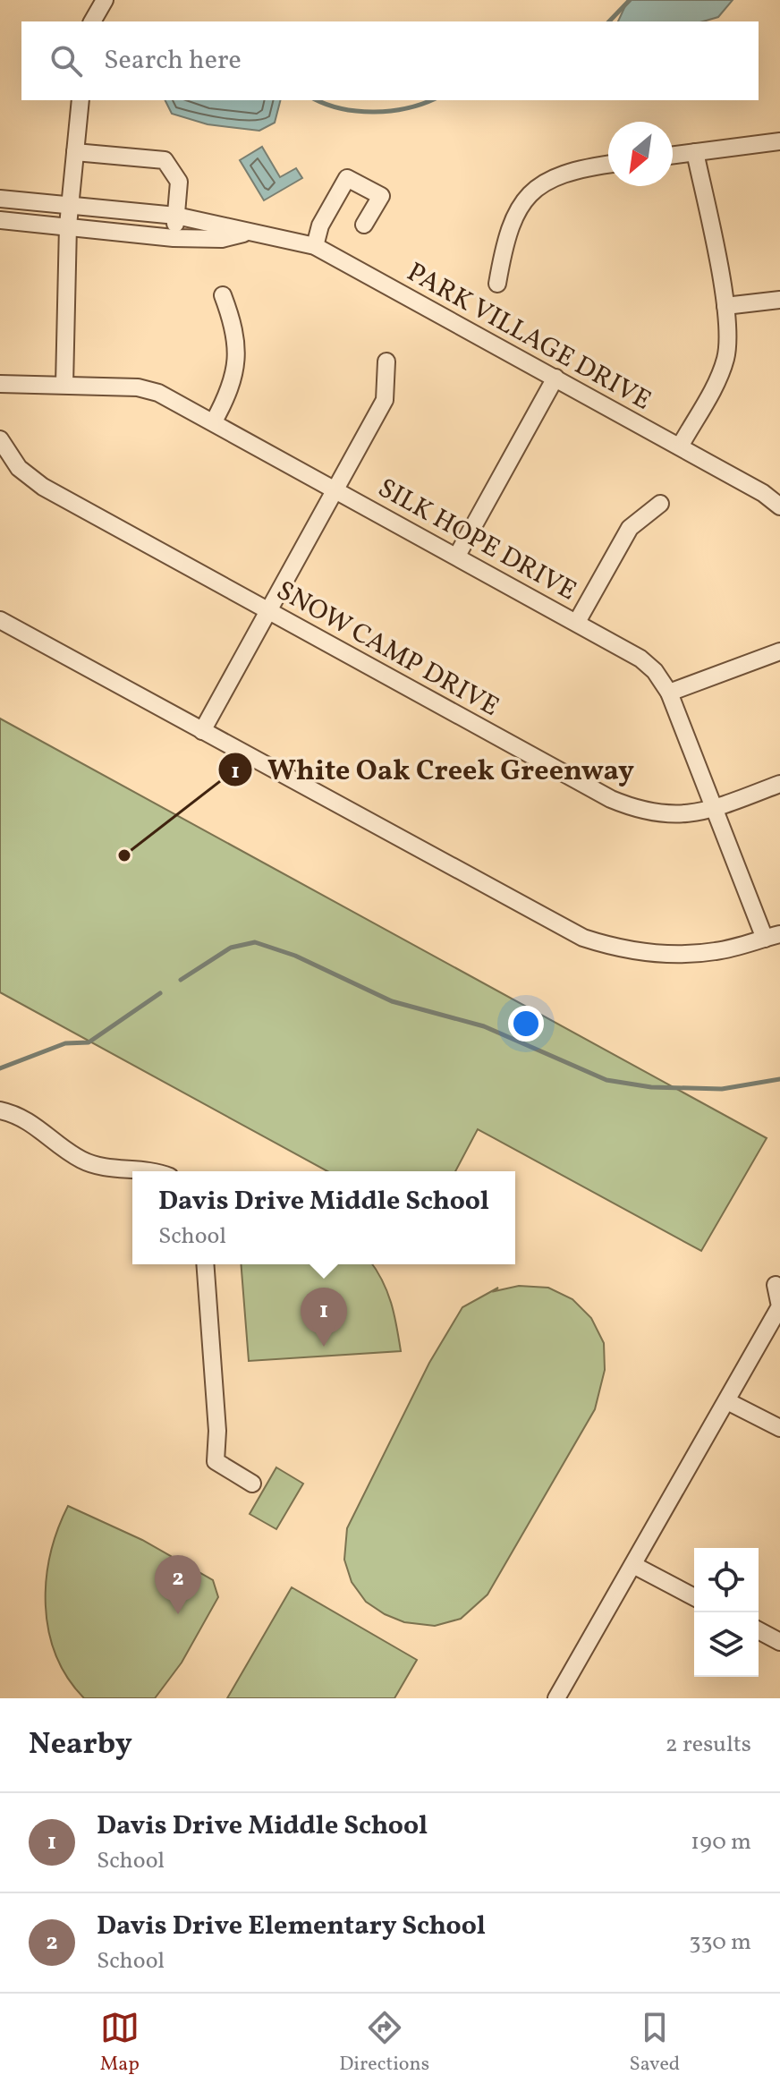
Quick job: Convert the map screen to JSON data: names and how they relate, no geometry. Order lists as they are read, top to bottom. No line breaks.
{"streets":{"street":["PARK VILLAGE DRIVE","SILK HOPE DRIVE","SNOW CAMP DRIVE"]},"crossings":[["SILK HOPE DRIVE","SNOW CAMP DRIVE"]],"places":["White Oak Creek Greenway"],"north":"bottom left","page":{"search":"Search here","popup":["Davis Drive Middle School","School"],"pins":["1","2"],"heading":["Nearby","2 results"],"list":[{"mark":"1","name":"Davis Drive Middle School","note":"School","value":"190 m"},{"mark":"2","name":"Davis Drive Elementary School","note":"School","value":"330 m"}],"nav":["Map","Directions","Saved"]}}
